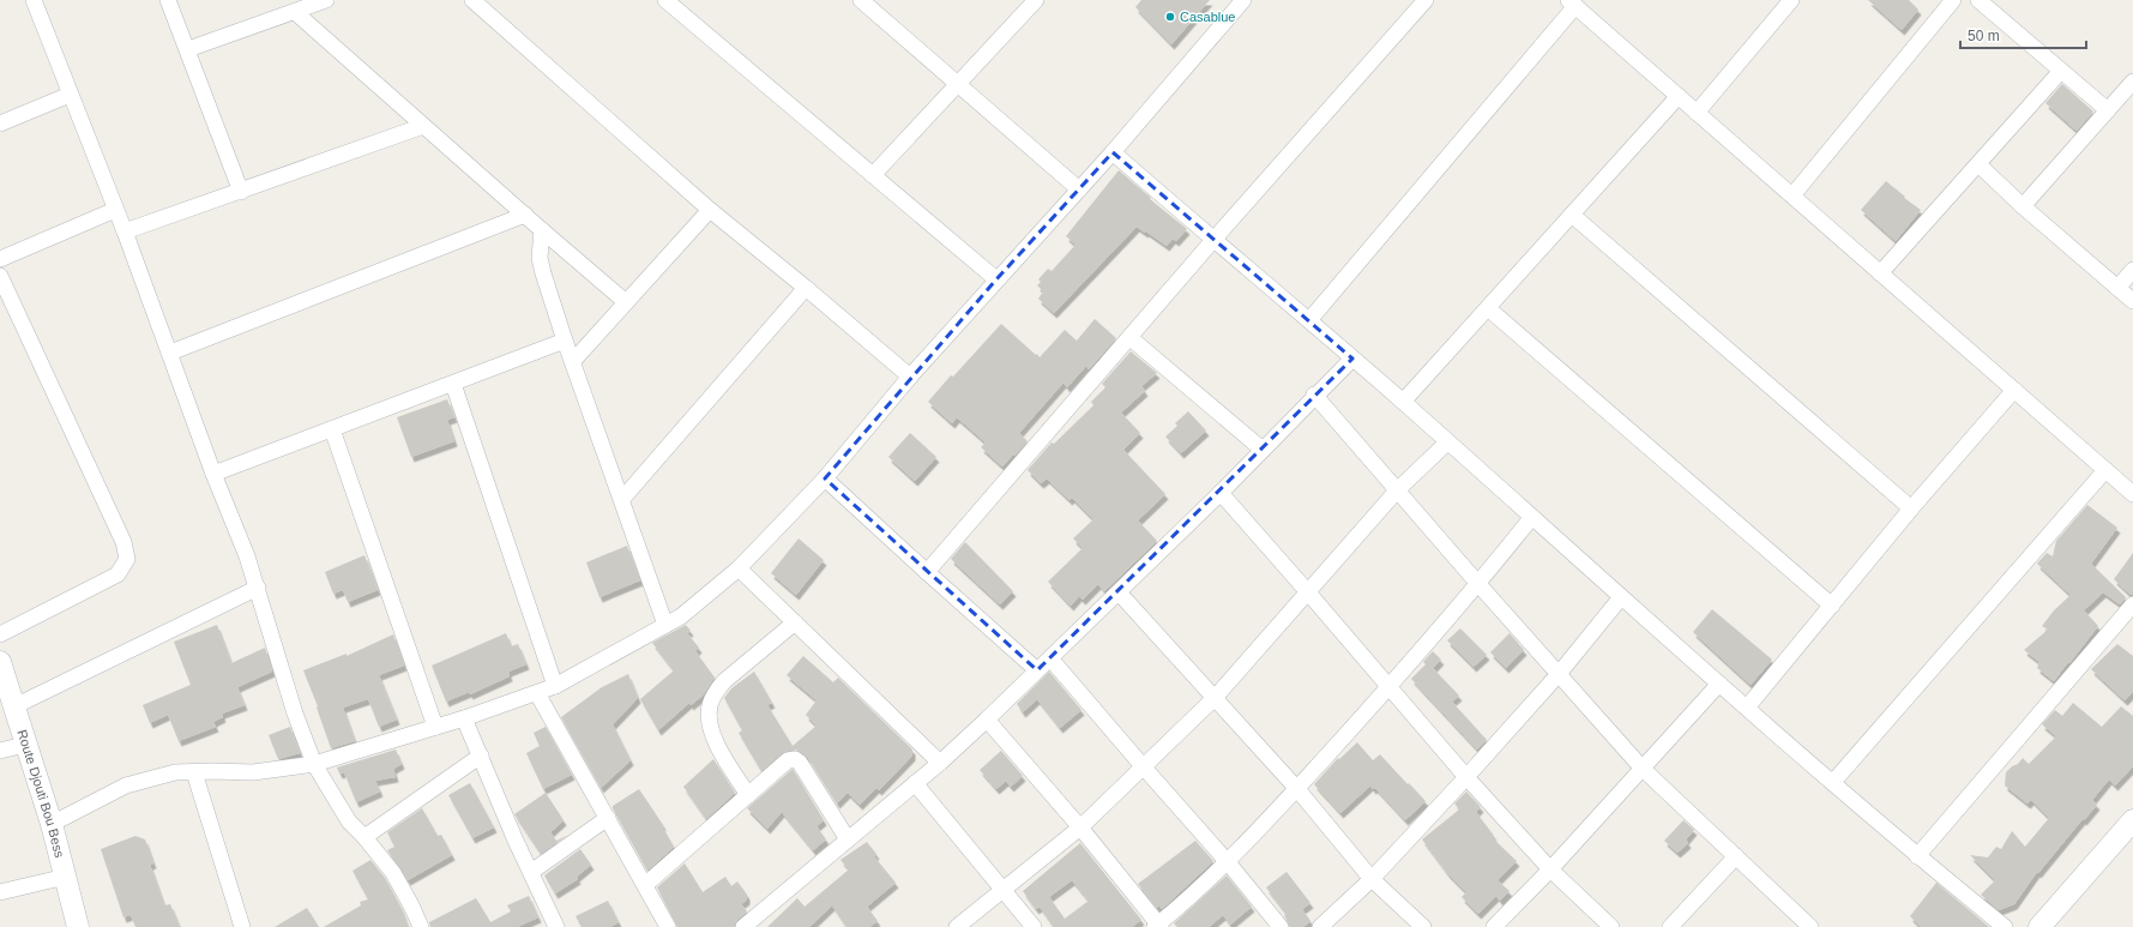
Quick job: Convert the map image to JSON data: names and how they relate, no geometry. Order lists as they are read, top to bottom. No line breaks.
{"streets":{"main road":["Route Djouti Bou Bess"]},"places":["Casablue"],"scale_bar":"50 m"}
